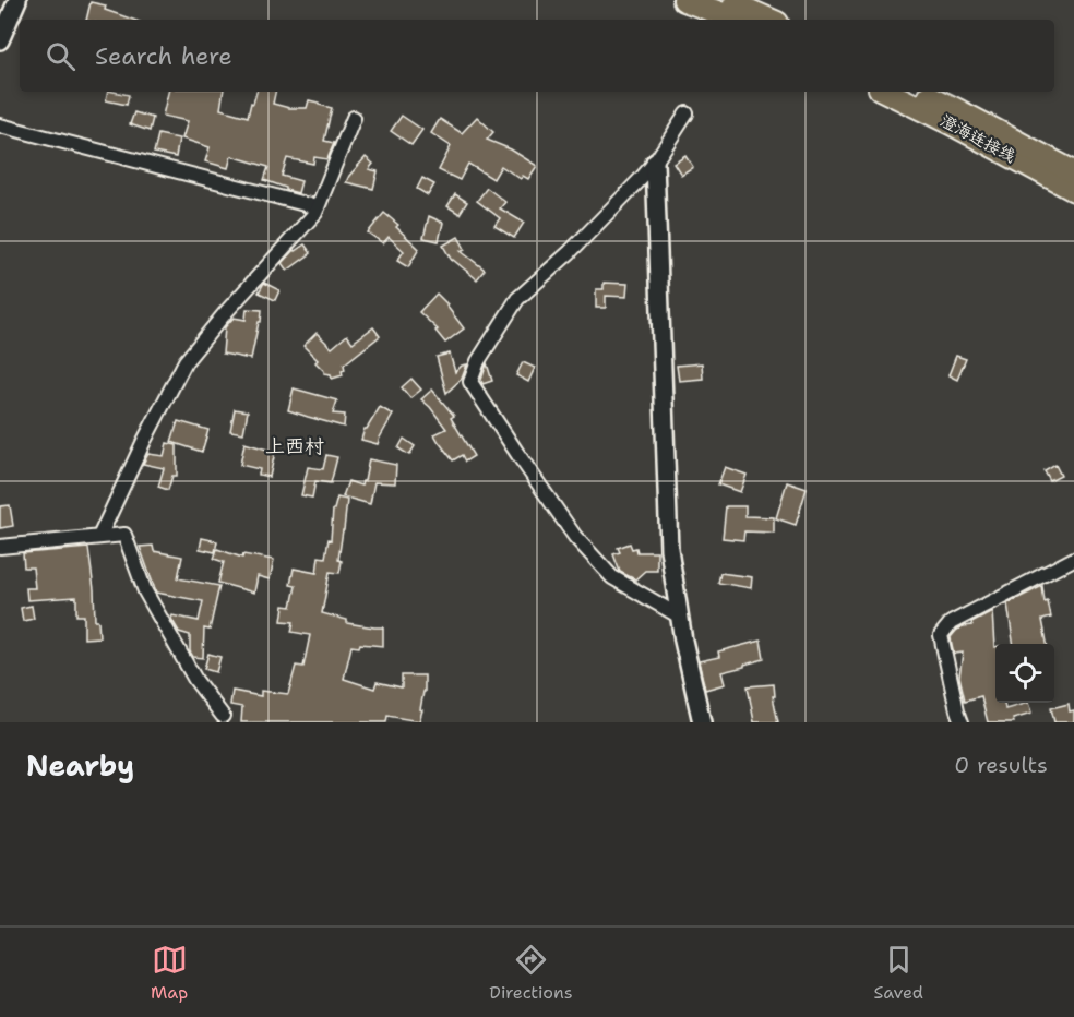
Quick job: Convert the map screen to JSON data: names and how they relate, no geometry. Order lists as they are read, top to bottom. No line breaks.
{"streets":{"highway":["澄海连接线"]},"districts":["上西村"],"page":{"search":"Search here","heading":["Nearby","0 results"],"nav":["Map","Directions","Saved"]}}
